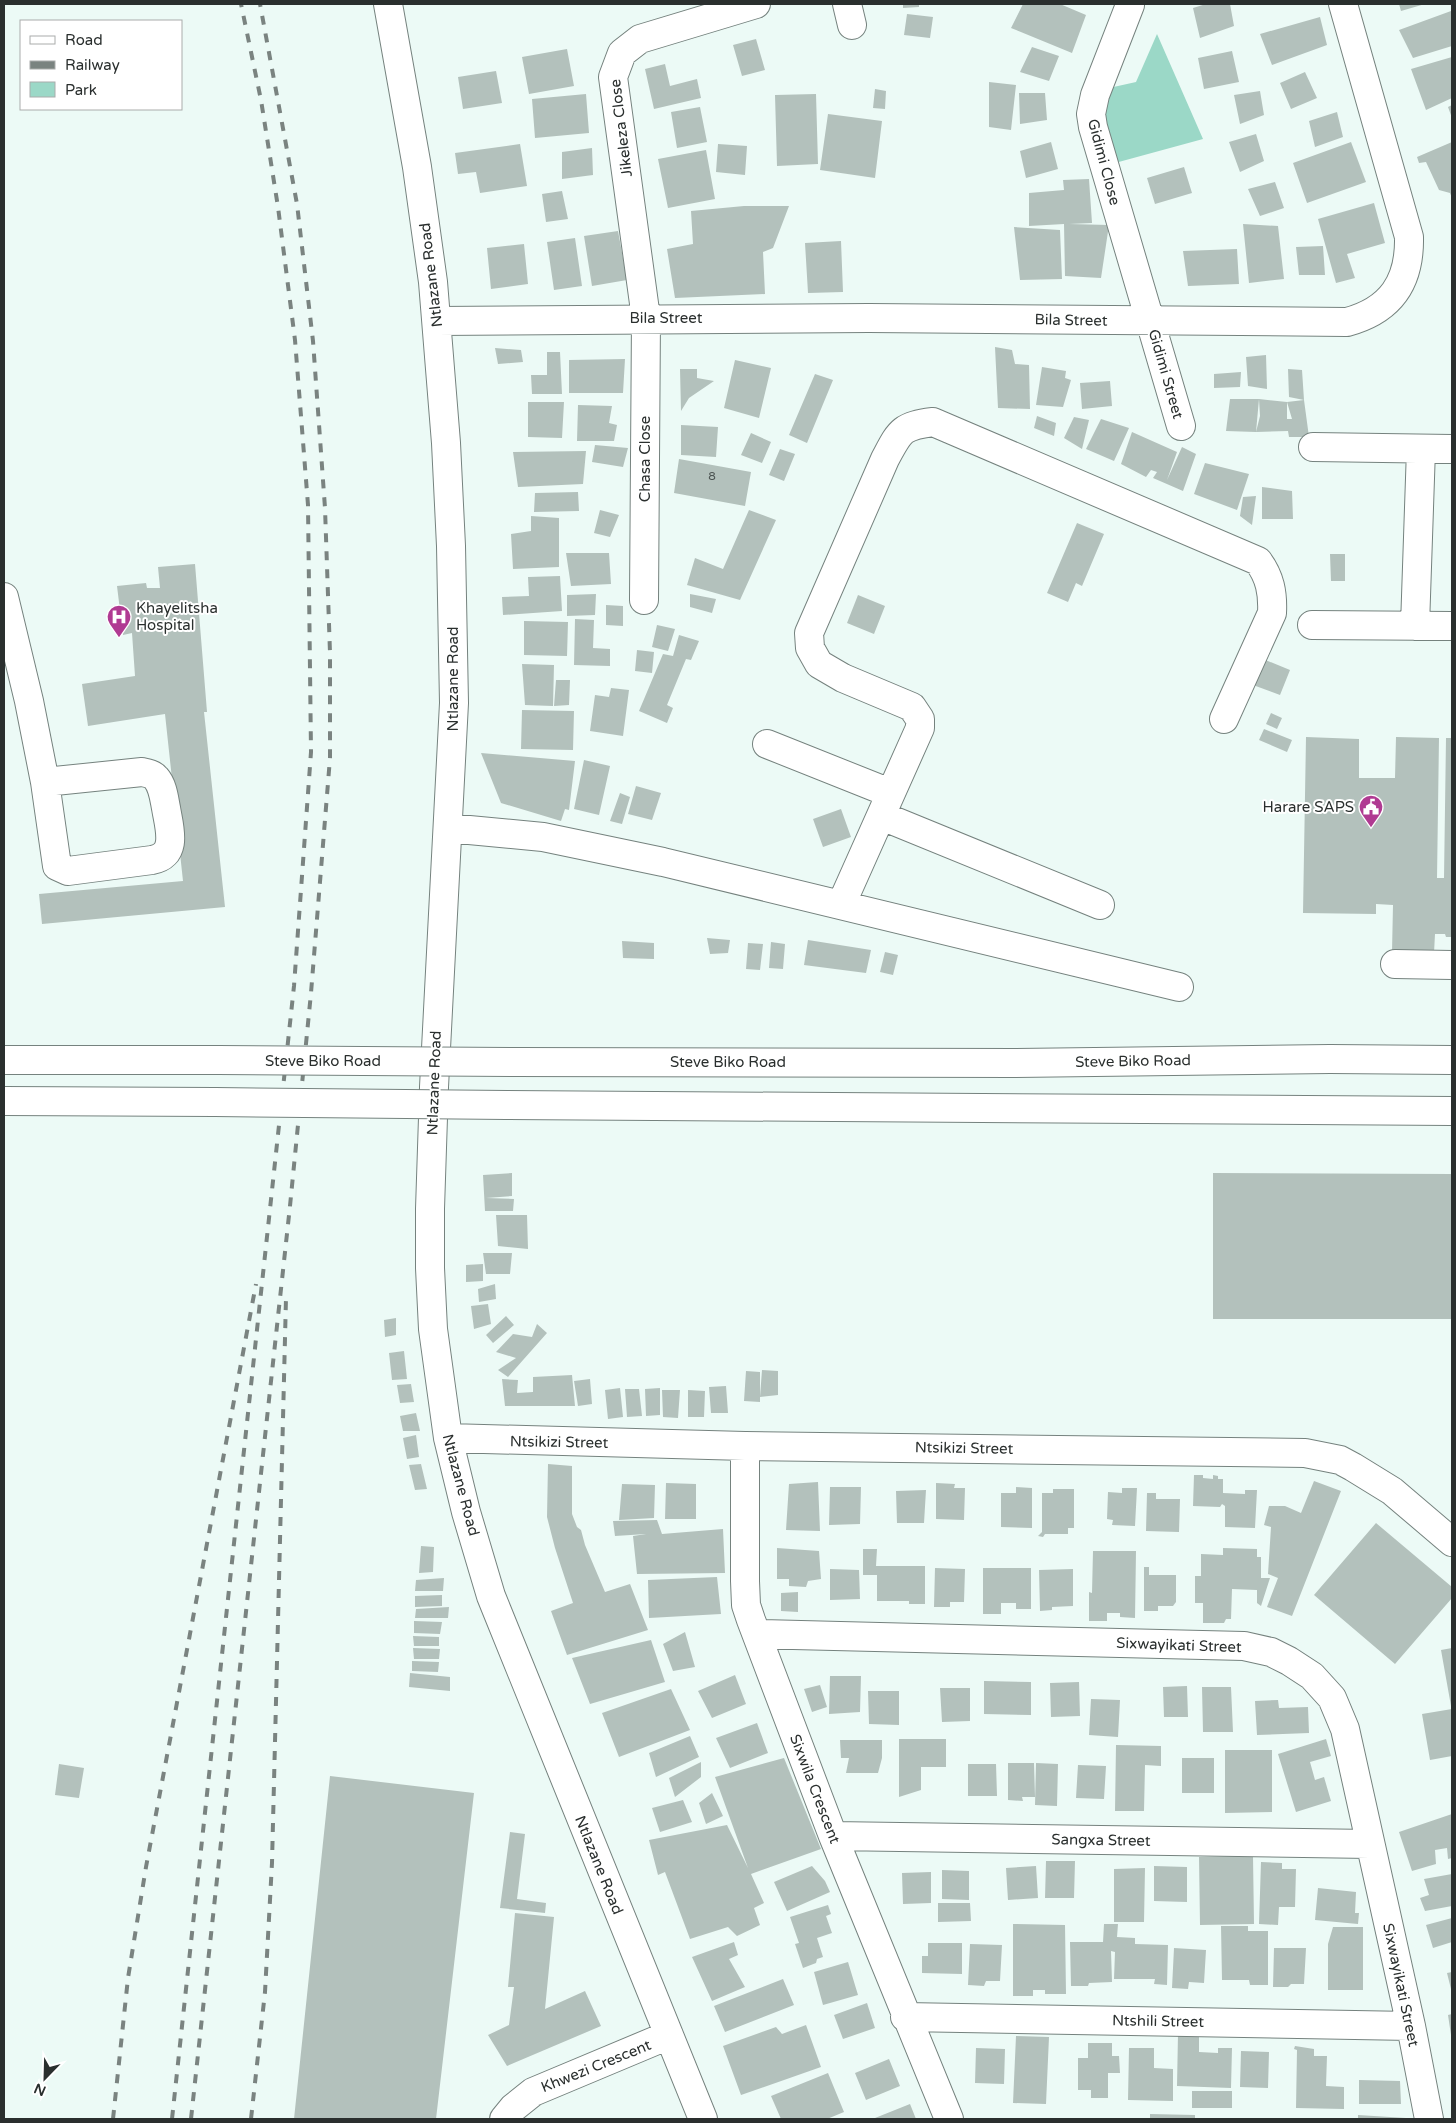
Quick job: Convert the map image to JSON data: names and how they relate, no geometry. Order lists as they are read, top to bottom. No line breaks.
{"streets":{"street":["Jikeleza Close","Gidimi Close","Ntlazane Road","Bila Street","Gidimi Street","Chasa Close","Steve Biko Road","Ntsikizi Street","Sixwayikati Street","Sixwila Crescent","Sangxa Street","Ntshili Street","Khwezi Crescent"]},"crossings":[["Jikeleza Close","Bila Street"],["Jikeleza Close","Chasa Close"],["Gidimi Close","Bila Street"],["Gidimi Close","Gidimi Street"],["Ntlazane Road","Bila Street"],["Ntlazane Road","Ntsikizi Street"],["Ntlazane Road","Khwezi Crescent"],["Bila Street","Gidimi Street"],["Bila Street","Chasa Close"],["Ntsikizi Street","Sixwila Crescent"],["Sixwayikati Street","Sixwila Crescent"],["Sixwayikati Street","Sangxa Street"],["Sixwayikati Street","Ntshili Street"],["Sixwila Crescent","Sangxa Street"],["Sixwila Crescent","Ntshili Street"]],"places":{"hospital":["Khayelitsha Hospital"],"public building":["Harare SAPS"]},"house_numbers":["8"],"legend":["Road","Railway","Park"],"north":"bottom left"}
